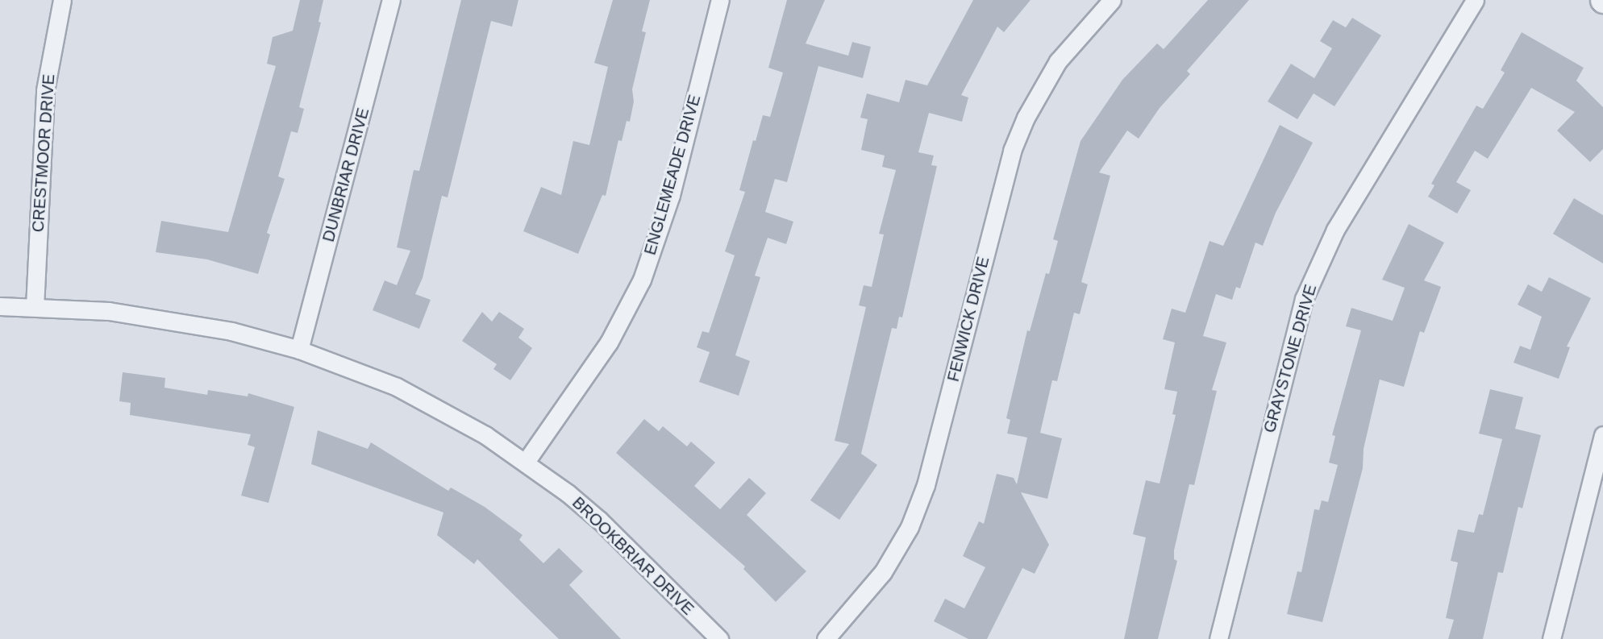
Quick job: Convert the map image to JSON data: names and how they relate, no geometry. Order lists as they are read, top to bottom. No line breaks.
{"streets":{"street":["CRESTMOOR DRIVE","DUNBRIAR DRIVE","ENGLEMEADE DRIVE","FENWICK DRIVE","GRAYSTONE DRIVE","BROOKBRIAR DRIVE"]},"crossings":[["CRESTMOOR DRIVE","BROOKBRIAR DRIVE"],["DUNBRIAR DRIVE","BROOKBRIAR DRIVE"],["ENGLEMEADE DRIVE","BROOKBRIAR DRIVE"]]}
